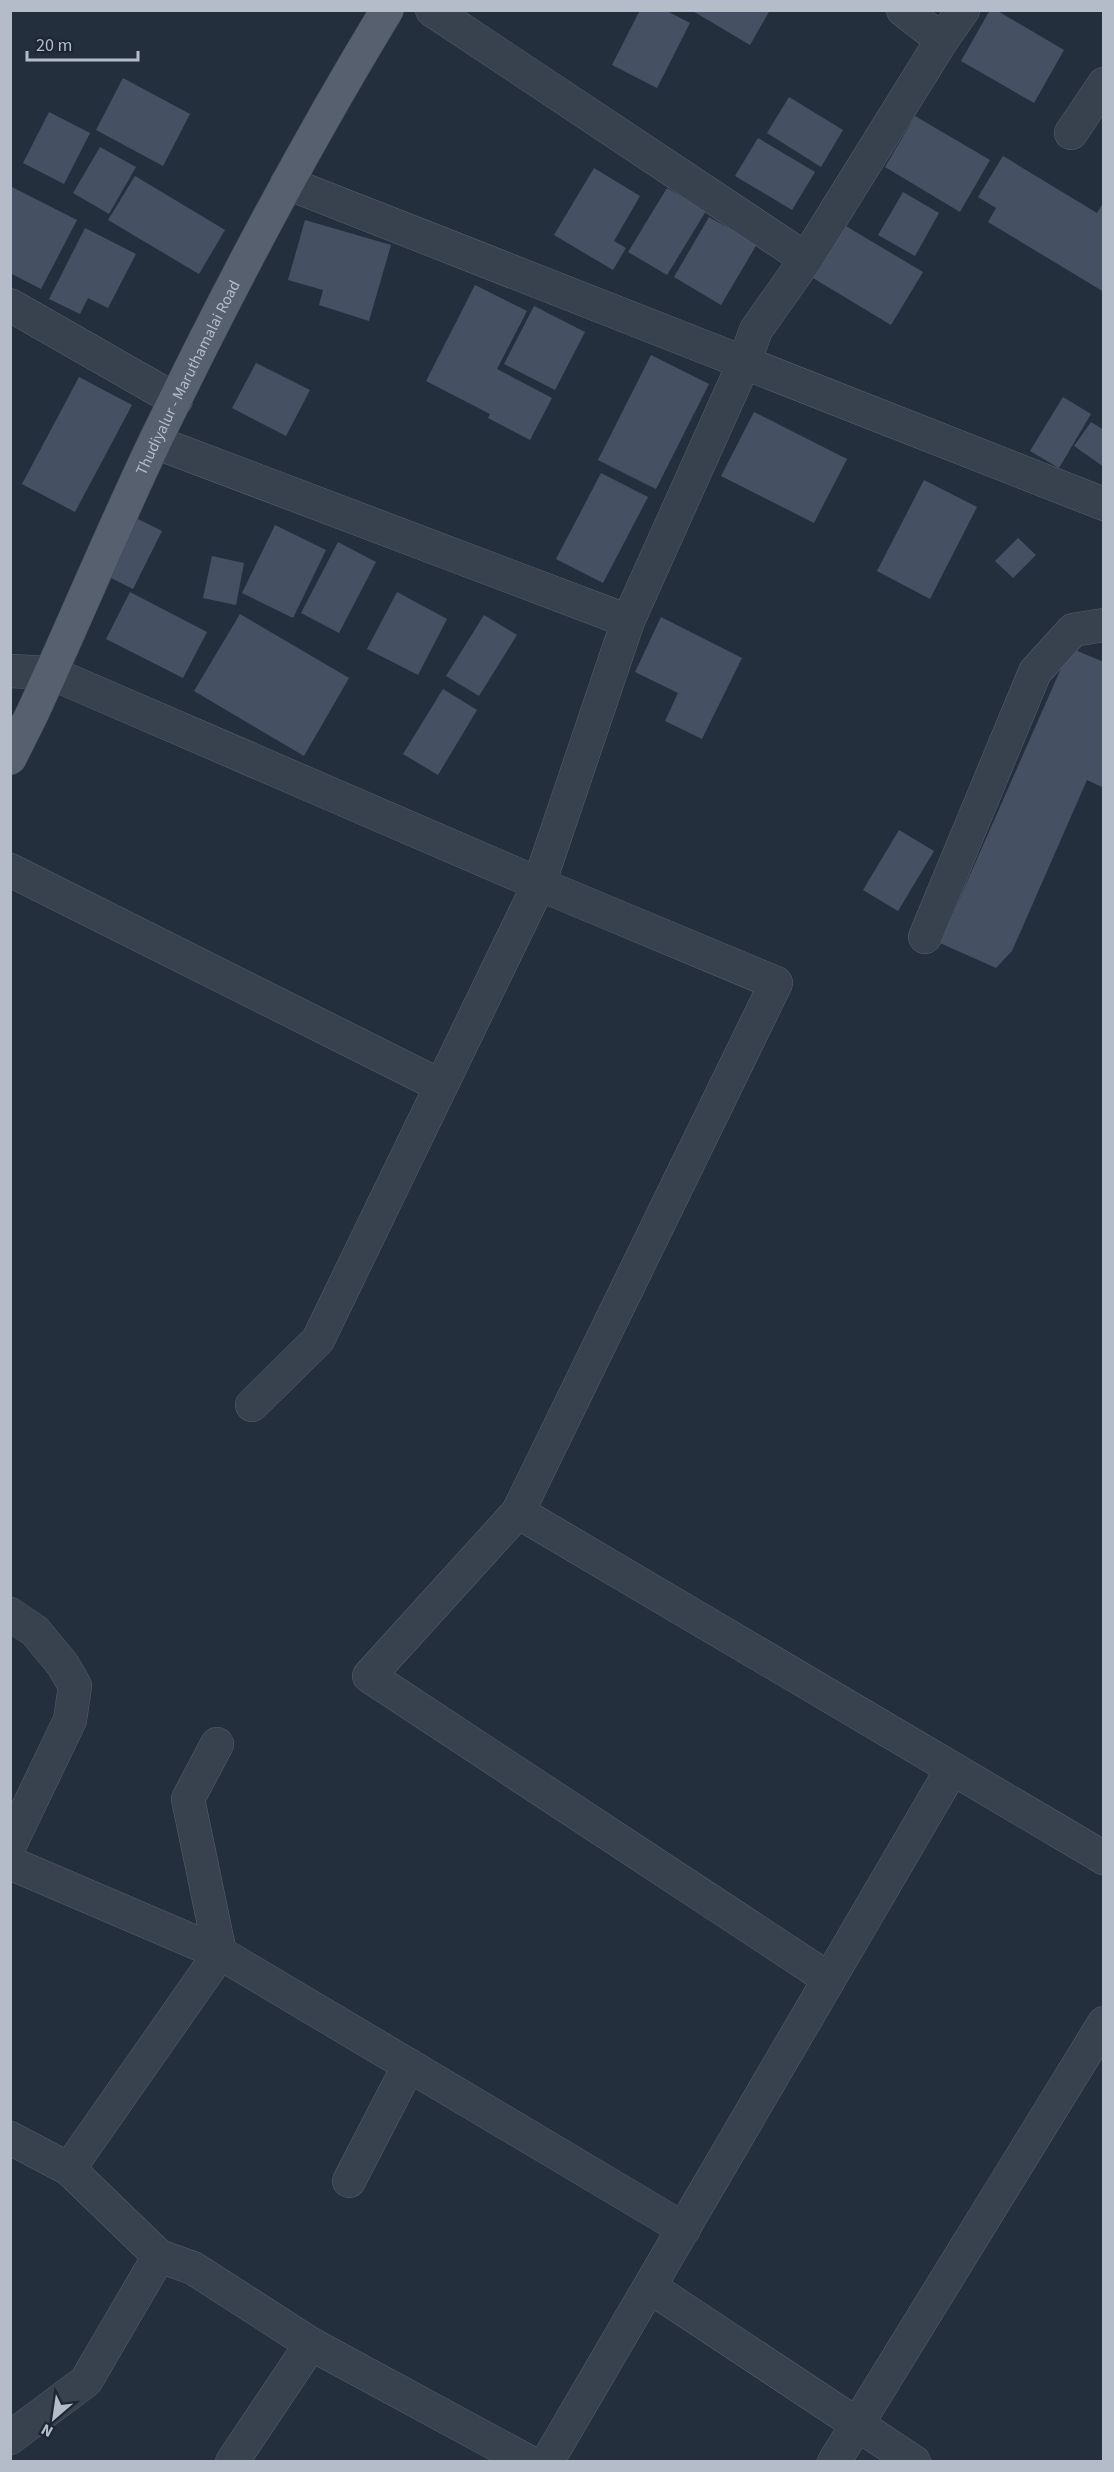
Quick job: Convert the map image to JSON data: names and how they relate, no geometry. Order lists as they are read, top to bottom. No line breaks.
{"streets":{"main road":["Thudiyalur - Maruthamalai Road"]},"scale_bar":"20 m","north":"bottom left"}
